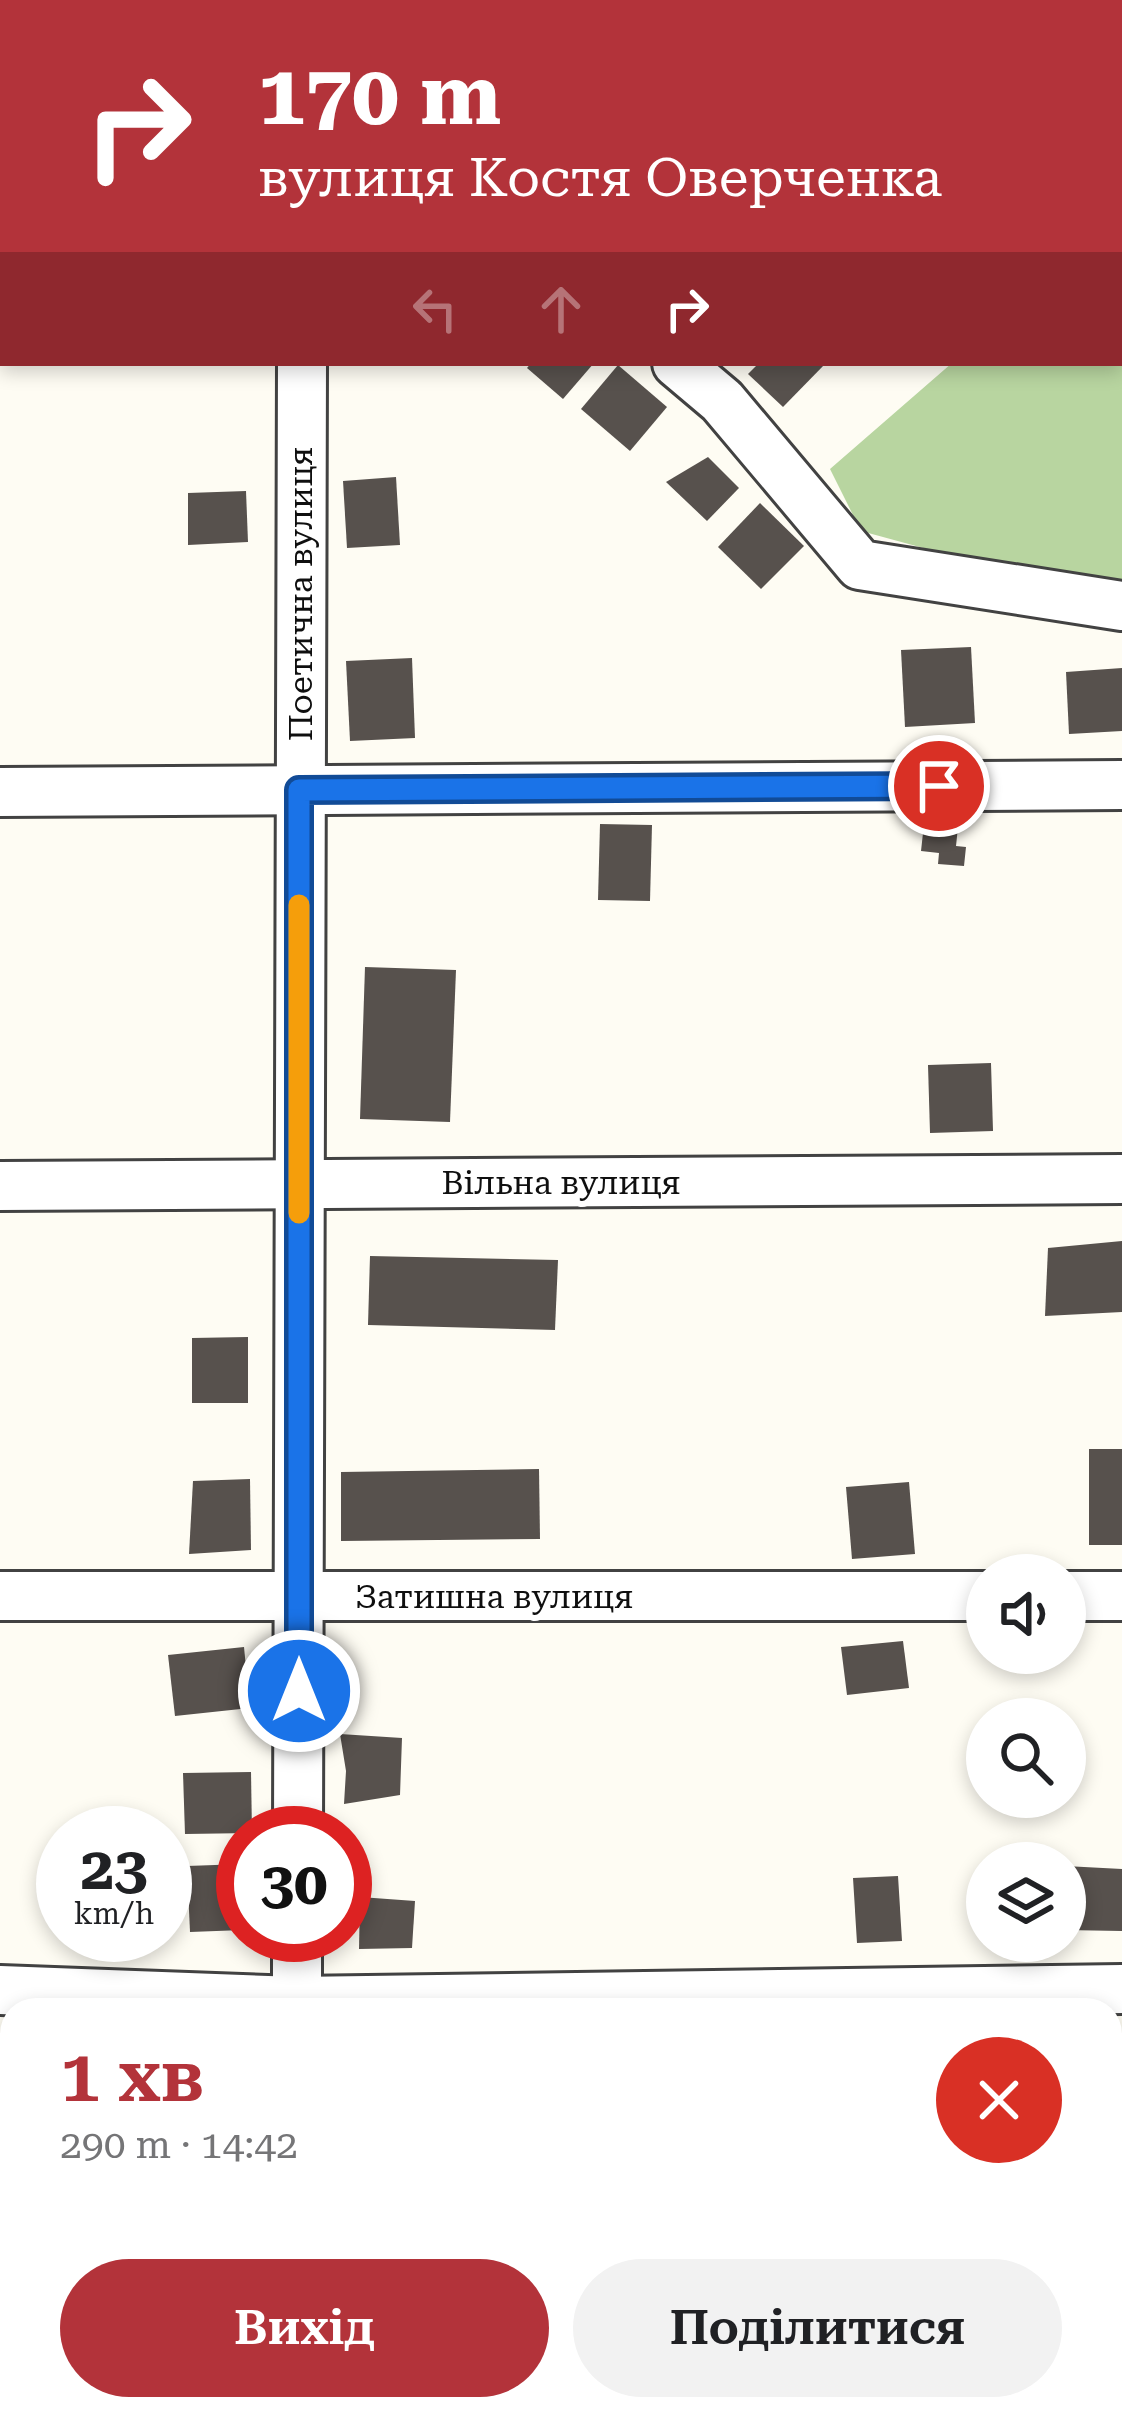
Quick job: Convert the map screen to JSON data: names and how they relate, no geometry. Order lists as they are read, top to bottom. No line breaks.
{"streets":{"street":["Поетична вулиця","Вільна вулиця","Затишна вулиця"]},"crossings":[["Поетична вулиця","Вільна вулиця"],["Поетична вулиця","Затишна вулиця"]],"page":{"turn":["170 m","вулиця Костя Оверченка"],"speed":"23 km/h","limit":"30","heading":["1 хв","290 m · 14:42"],"buttons":["Вихід","Поділитися"]}}
